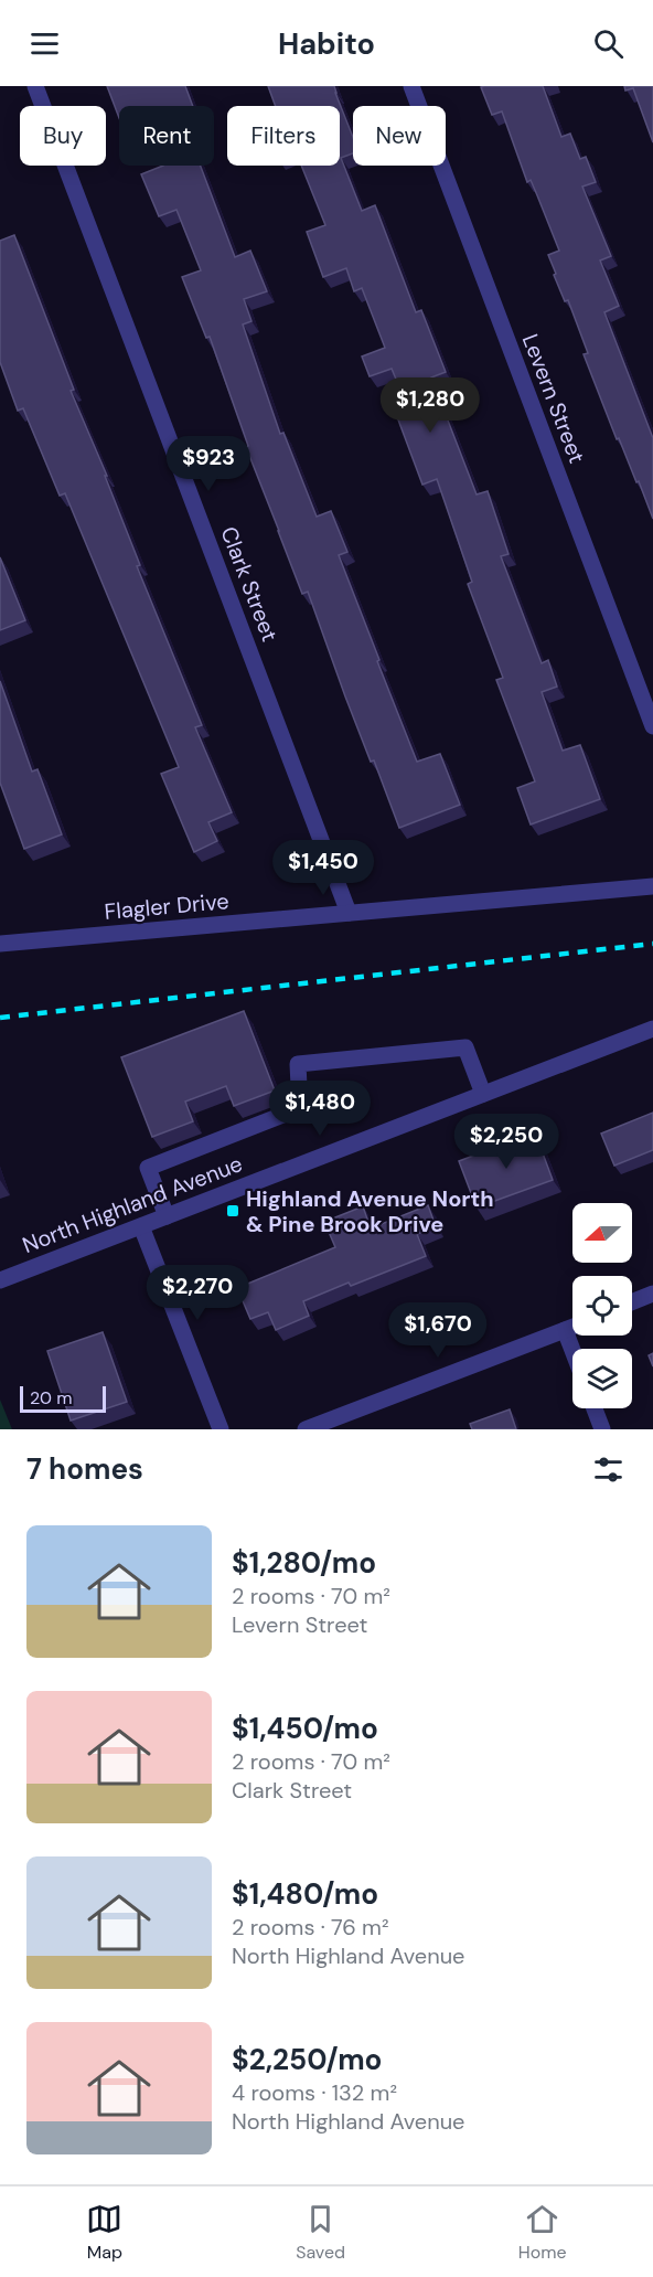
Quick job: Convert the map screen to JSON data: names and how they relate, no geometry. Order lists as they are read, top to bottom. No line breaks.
{"streets":{"street":["Levern Street","Clark Street","Flagler Drive","North Highland Avenue"]},"crossings":[["Clark Street","Flagler Drive"]],"places":{"transit":["Highland Avenue North & Pine Brook Drive"]},"scale_bar":"20 m","north":"left","page":{"header":"Habito","chip":["Buy","Rent","Filters","New"],"price":["$1,280","$923","$1,450","$1,480","$2,250","$2,270","$1,670"],"scale":"20 m","heading":"7 homes","list":[{"name":"$1,280/mo","note":"2 rooms · 70 m² · Levern Street"},{"name":"$1,450/mo","note":"2 rooms · 70 m² · Clark Street"},{"name":"$1,480/mo","note":"2 rooms · 76 m² · North Highland Avenue"},{"name":"$2,250/mo","note":"4 rooms · 132 m² · North Highland Avenue"}],"tabs":["Map","Saved","Home"]}}
